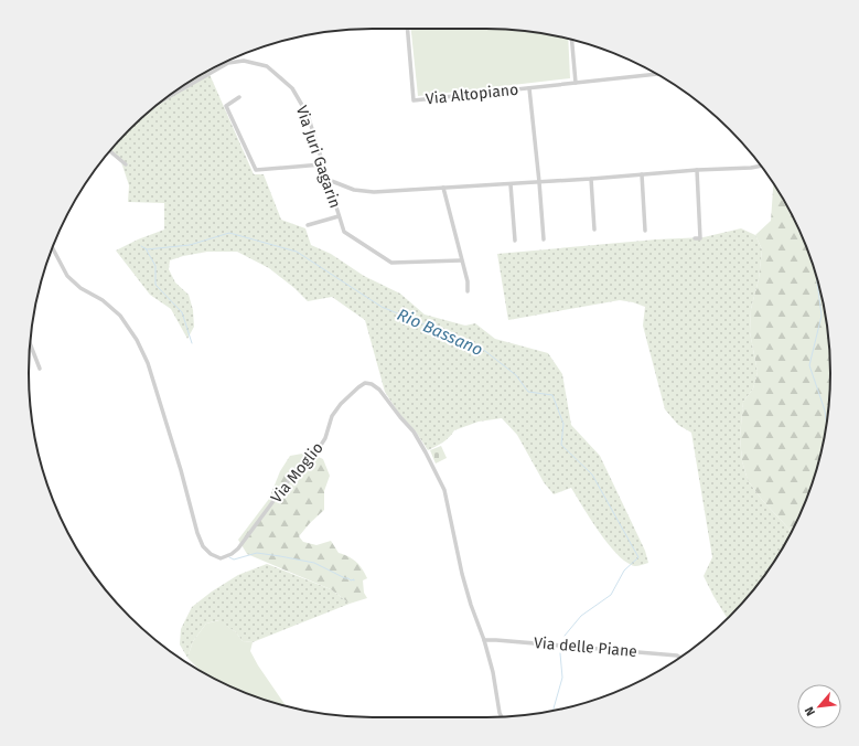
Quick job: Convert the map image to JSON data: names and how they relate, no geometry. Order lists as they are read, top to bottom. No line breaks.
{"streets":{"street":["Via Altopiano","Via Juri Gagarin","Via Moglio","Via delle Piane"]},"crossings":[["Via Moglio","Via delle Piane"]],"water":["Rio Bassano"],"north":"bottom left"}
